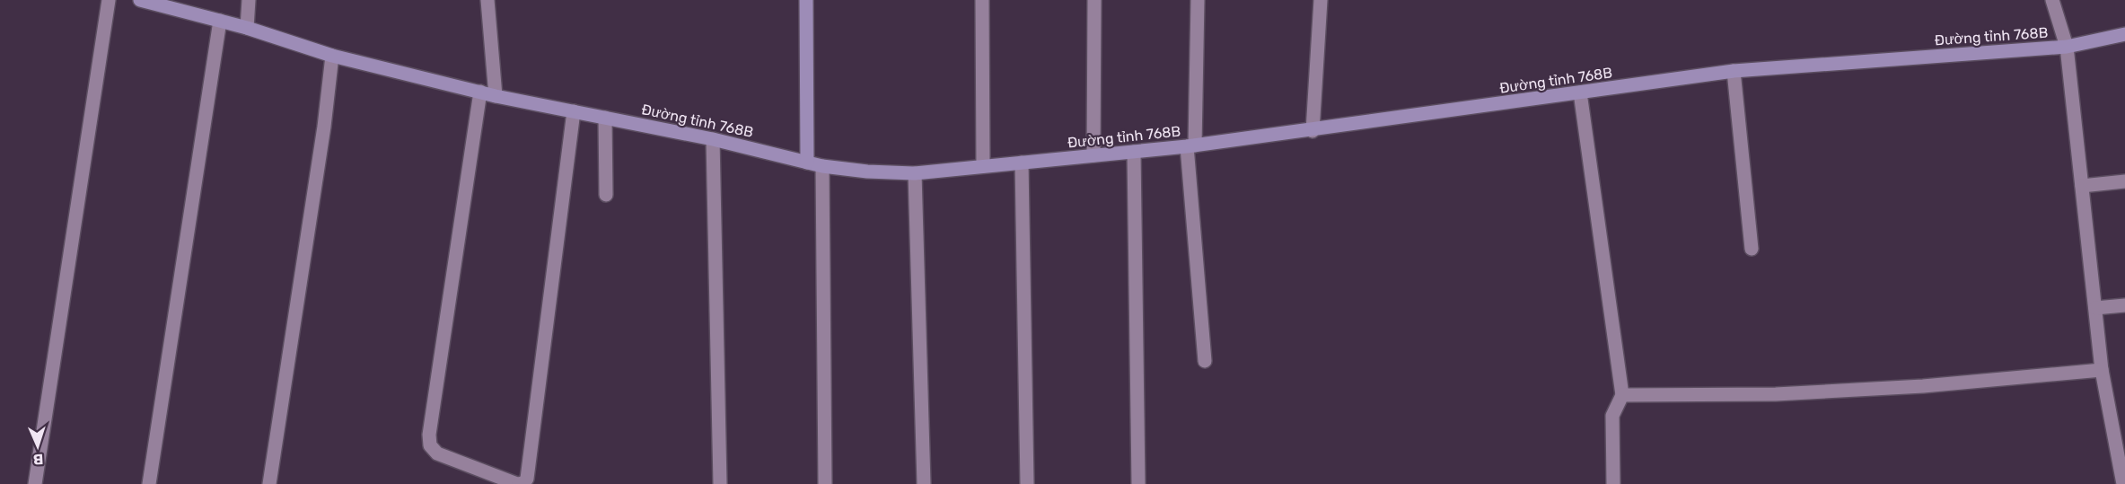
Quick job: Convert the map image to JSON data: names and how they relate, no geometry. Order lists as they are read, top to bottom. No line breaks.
{"streets":{"street":["Đường tỉnh 768B"]},"north":"bottom"}
